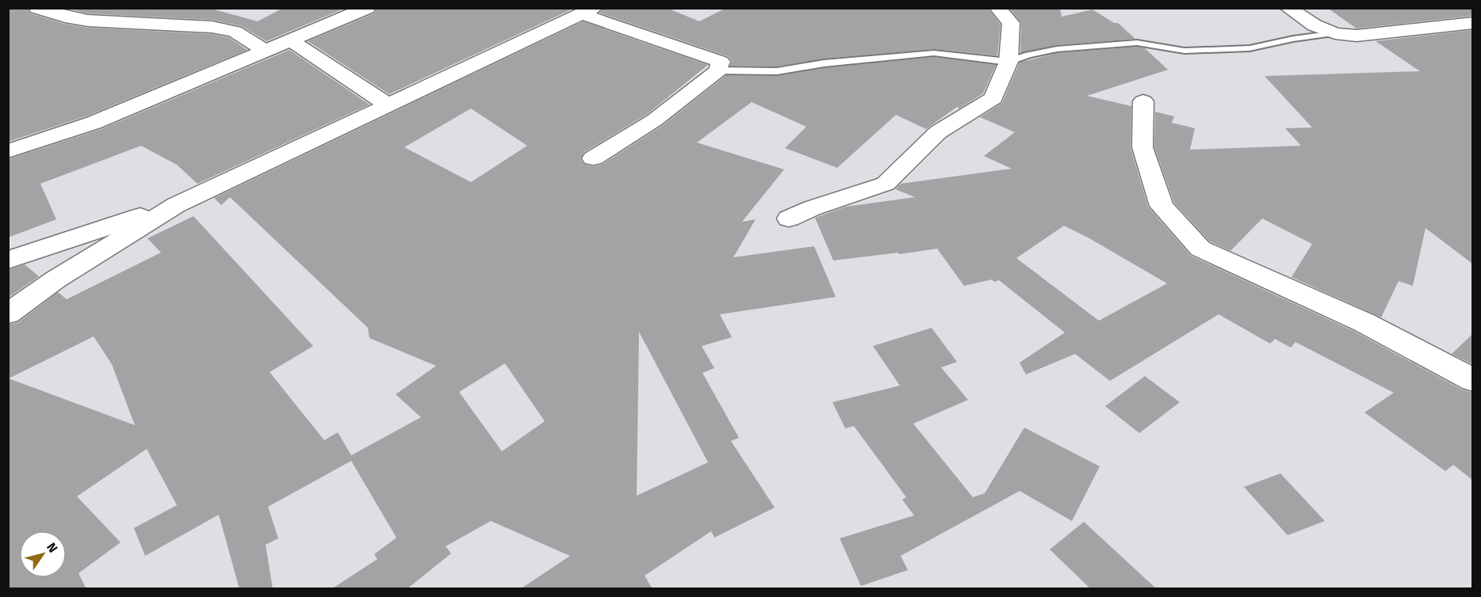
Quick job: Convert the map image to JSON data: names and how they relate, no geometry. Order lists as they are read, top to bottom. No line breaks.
{"north":"top right"}
